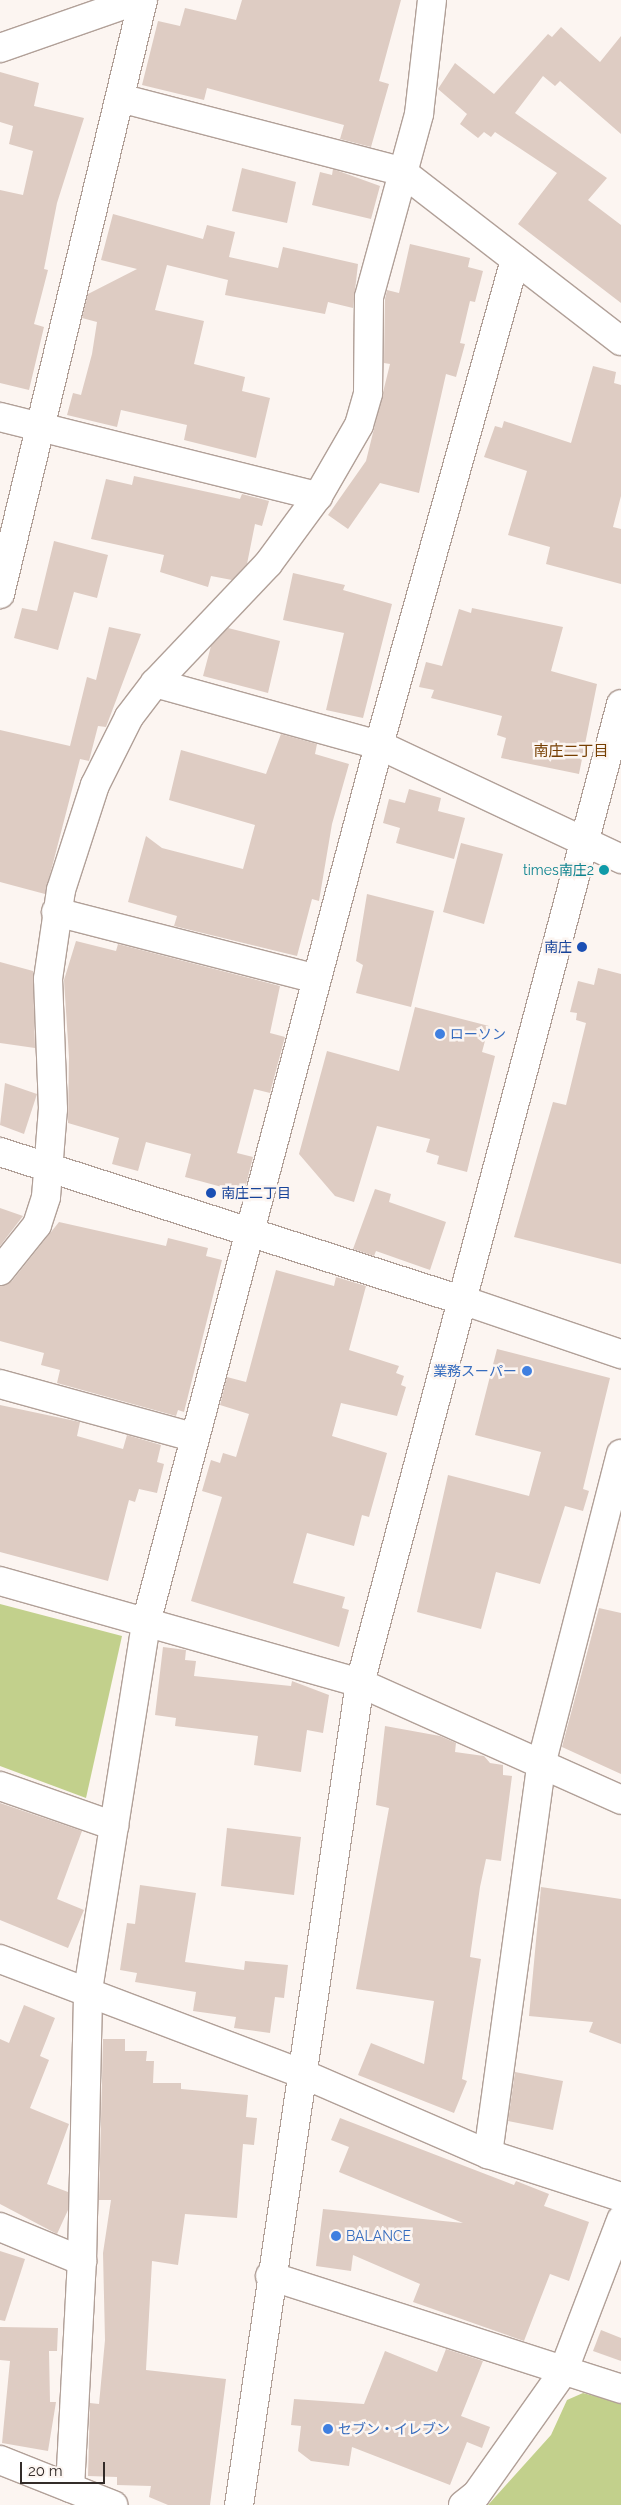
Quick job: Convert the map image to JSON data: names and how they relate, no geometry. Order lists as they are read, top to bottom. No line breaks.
{"districts":["南庄二丁目"],"places":["times南庄2","南庄","ローソン","南庄二丁目","業務スーパー","BALANCE","セブン・イレブン"],"scale_bar":"20 m"}
